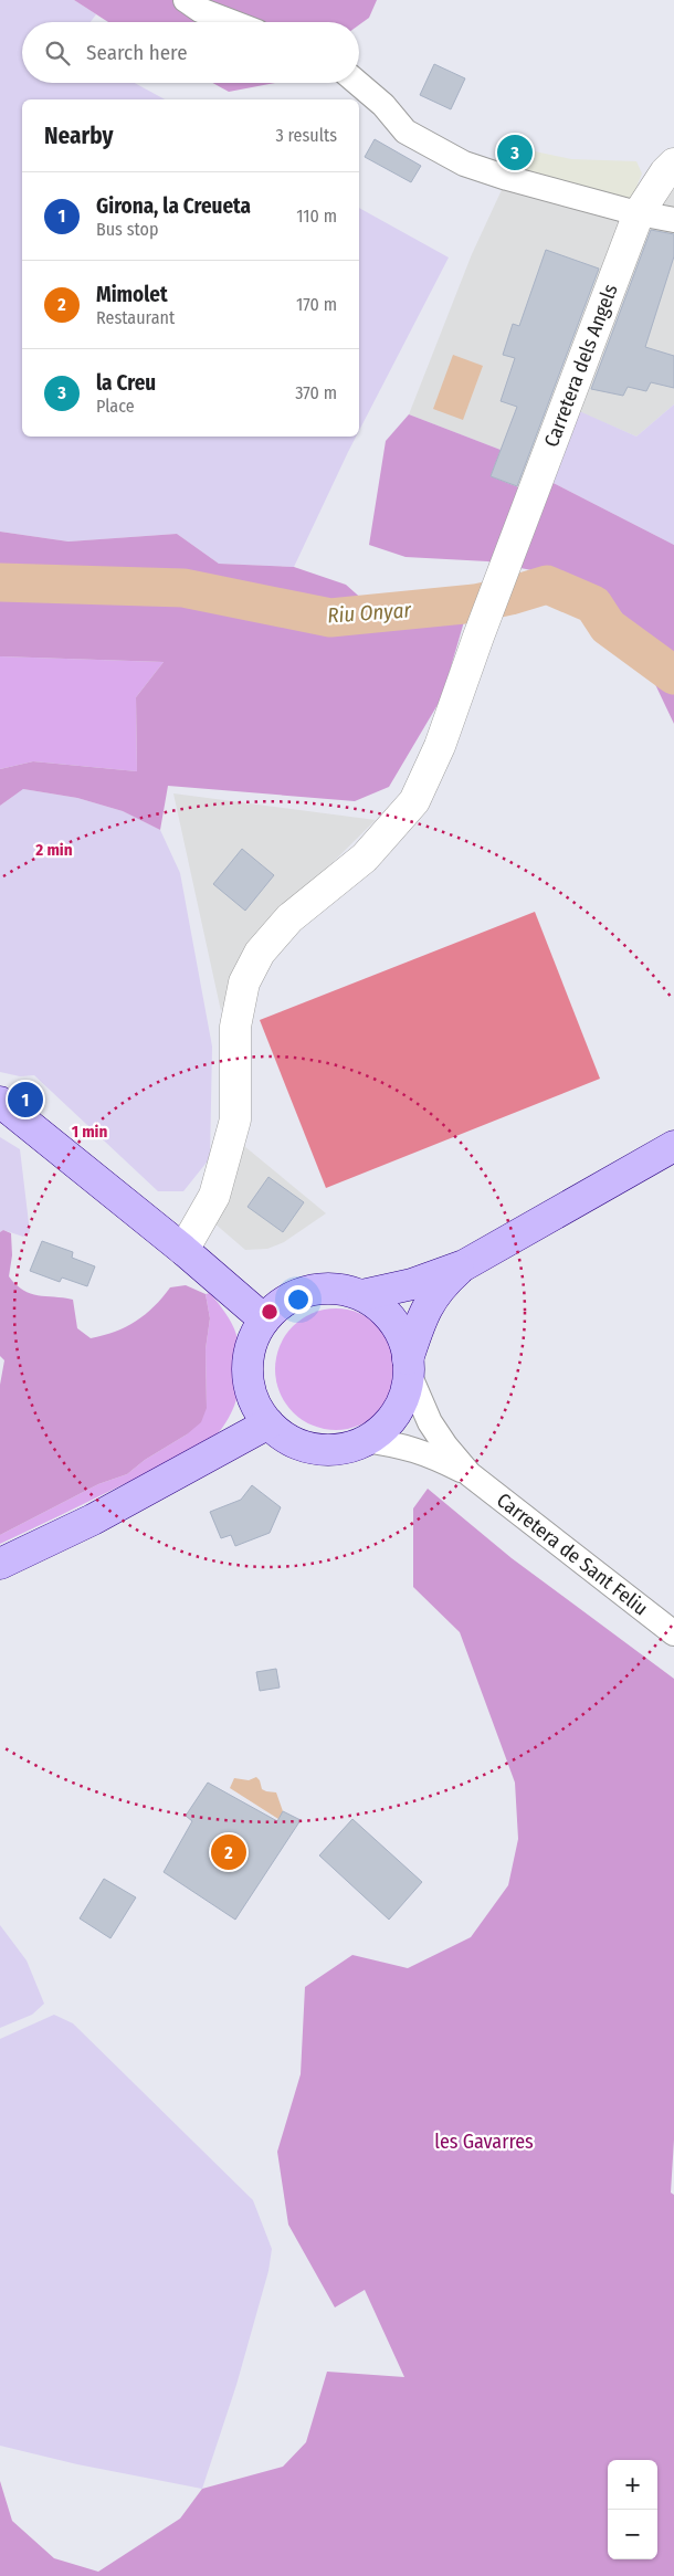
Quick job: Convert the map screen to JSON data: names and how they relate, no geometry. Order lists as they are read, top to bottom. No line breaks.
{"streets":{"street":["Carretera dels Angels","Carretera de Sant Feliu"]},"water":["Riu Onyar"],"parks":["les Gavarres"],"page":{"search":"Search here","heading":["Nearby","3 results"],"pins":["3","1","2"],"list":[{"mark":"1","name":"Girona, la Creueta","note":"Bus stop","value":"110 m"},{"mark":"2","name":"Mimolet","note":"Restaurant","value":"170 m"},{"mark":"3","name":"la Creu","note":"Place","value":"370 m"}],"map_buttons":["+","−"]},"rings":["2 min","1 min"]}
